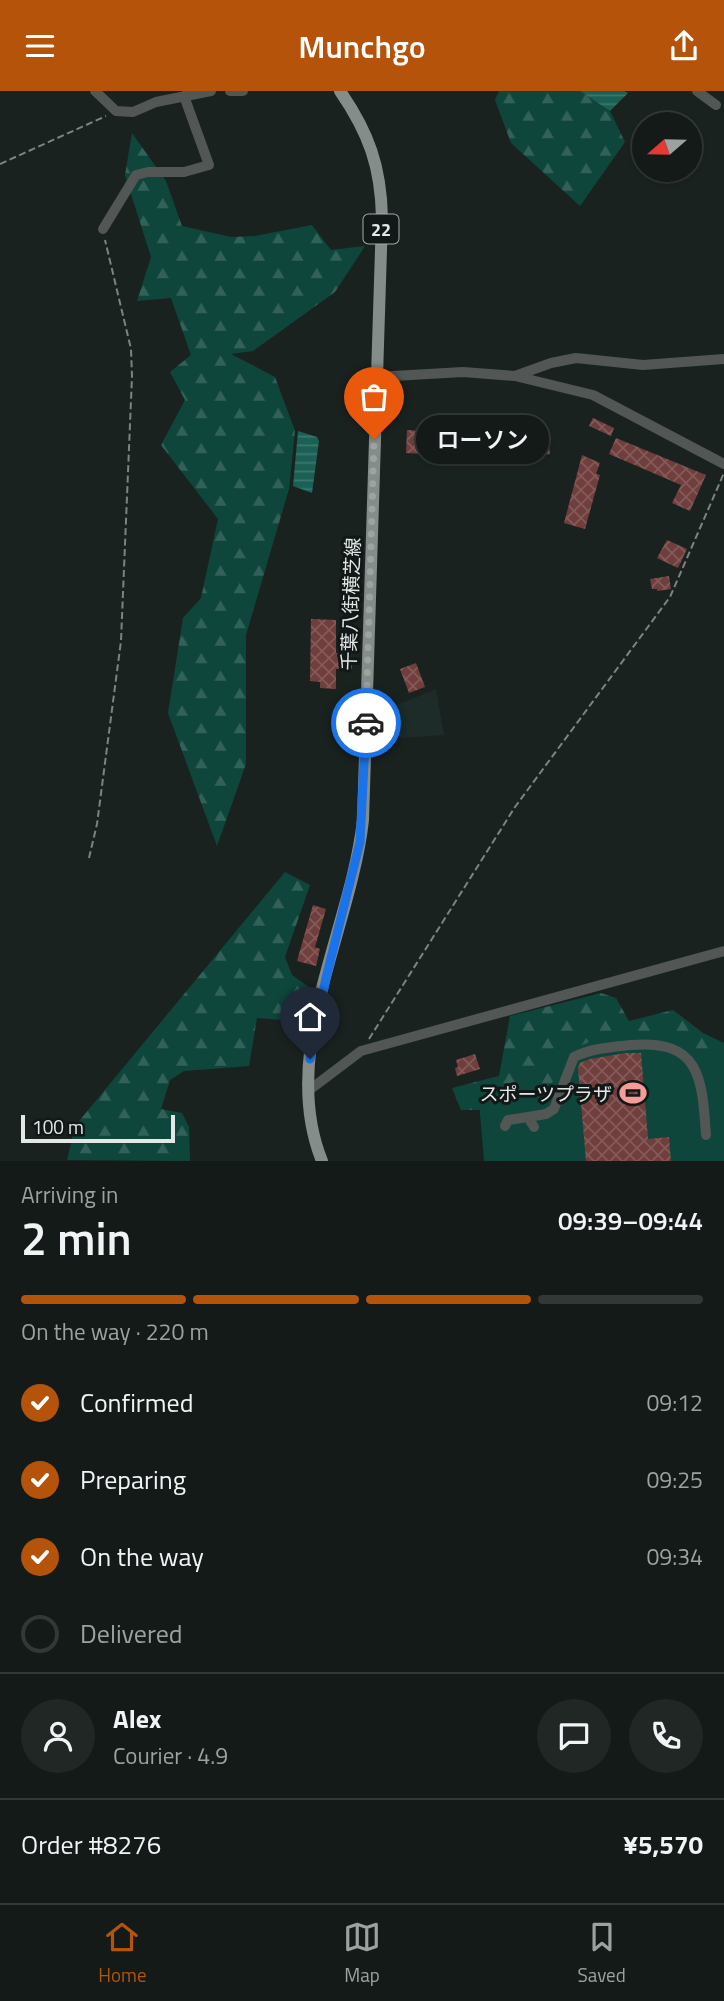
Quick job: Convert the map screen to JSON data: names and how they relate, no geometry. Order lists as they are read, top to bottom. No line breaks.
{"streets":{"main road":["22","千葉八街横芝線"]},"places":{"other":["ローソン"],"sports":["スポーツプラザ"]},"scale_bar":"100 m","north":"left","page":{"header":"Munchgo","bubble":"ローソン","scale":"100 m","heading":["2 min","Arriving in","09:39–09:44"],"panel":["Alex","Courier · 4.9","Order #8276","¥5,570"],"bar":"On the way · 220 m","list":[["Confirmed","09:12"],["Preparing","09:25"],["On the way","09:34"],"Delivered"],"tabs":["Home","Map","Saved"]}}
